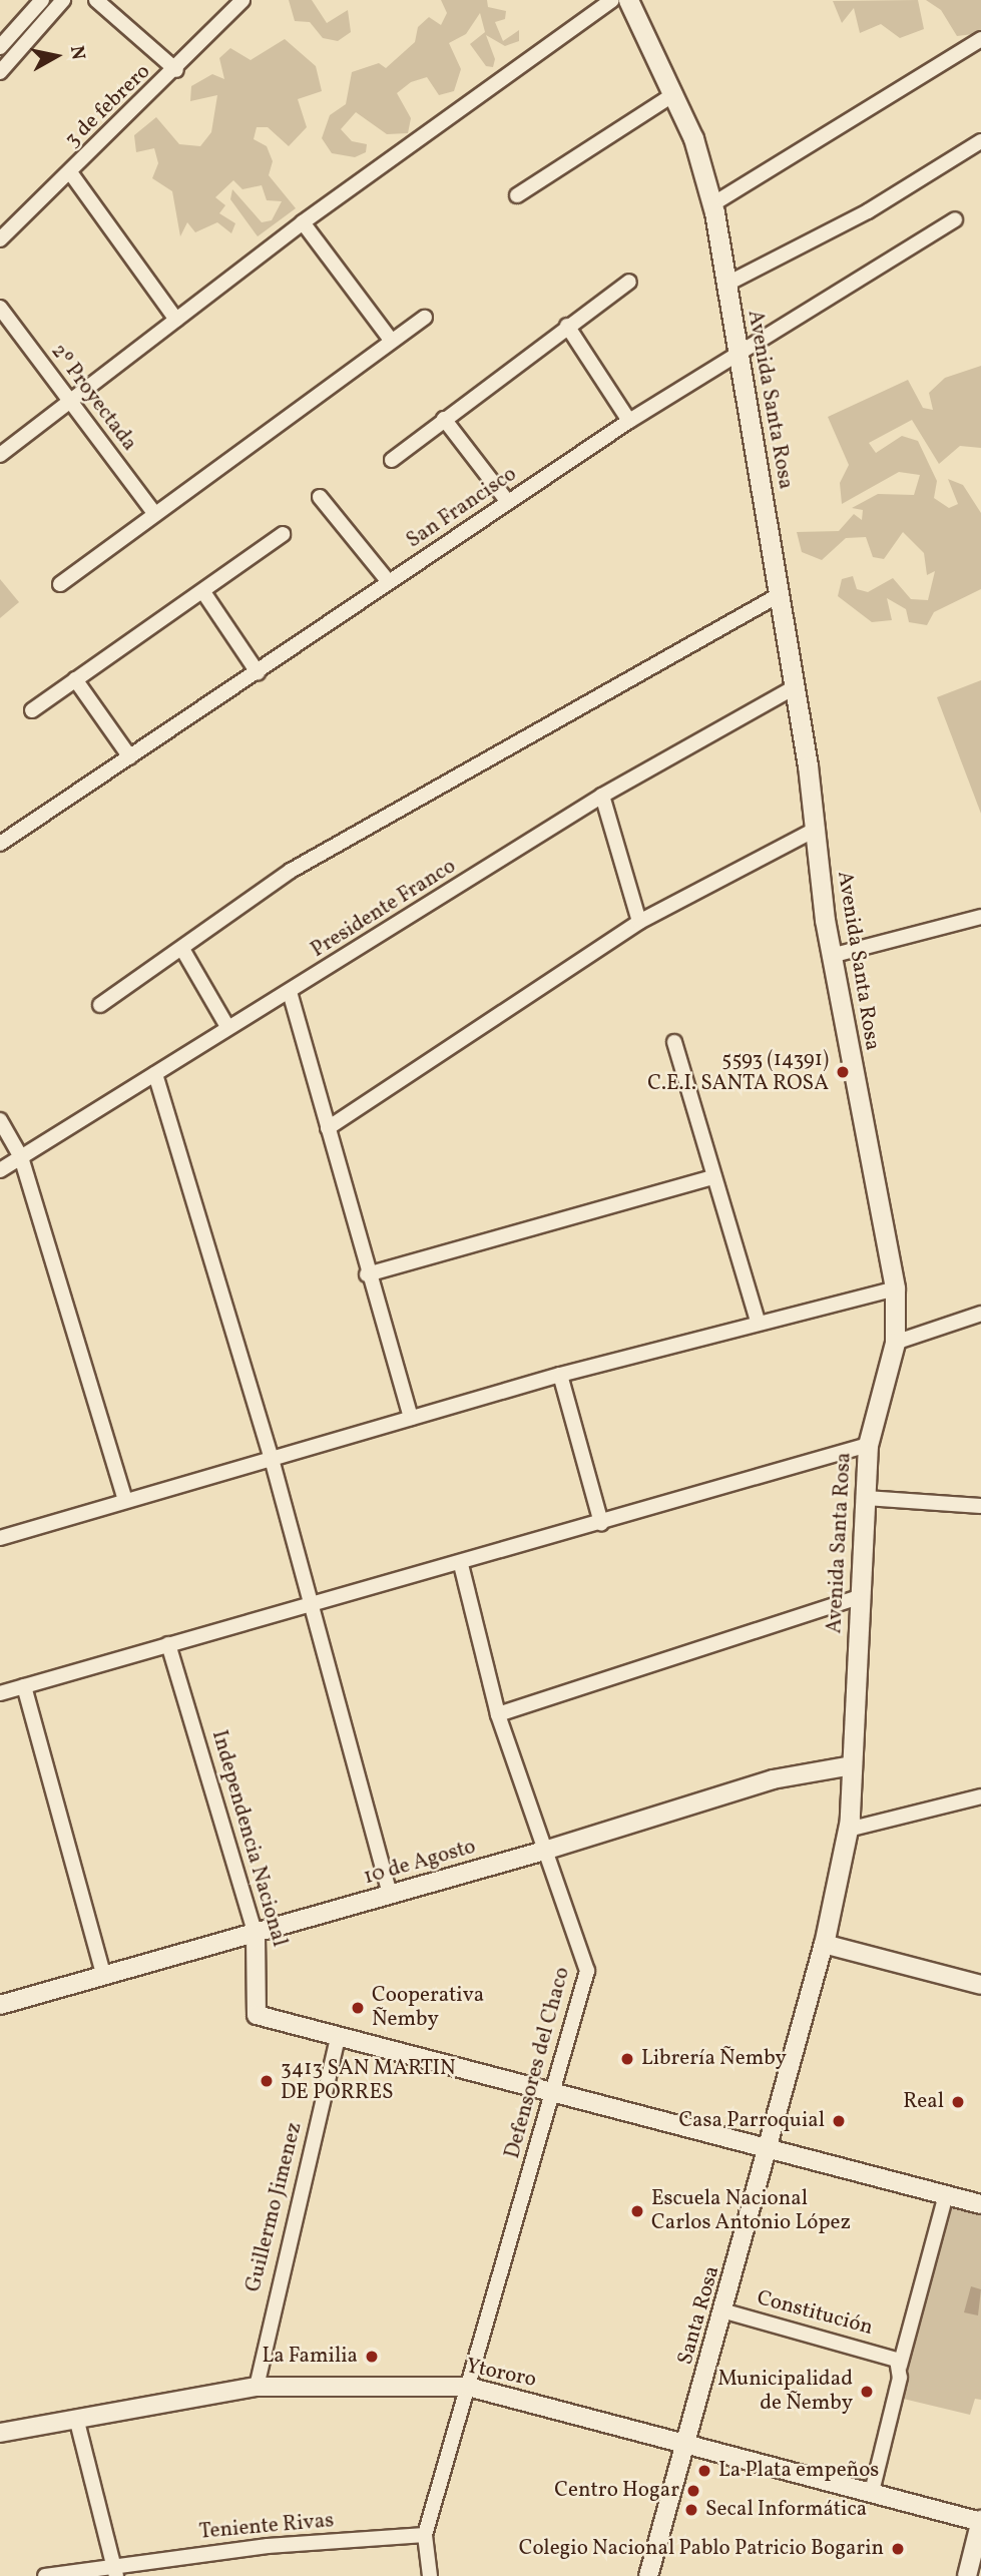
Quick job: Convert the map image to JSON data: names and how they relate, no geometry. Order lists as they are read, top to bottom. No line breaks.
{"streets":{"main road":["Avenida Santa Rosa"],"street":["3 de febrero","2º Proyectada","San Francisco","Presidente Franco","Independencia Nacional","10 de Agosto","Defensores del Chaco","Guillermo Jimenez","Constitución","Santa Rosa","Ytororo","Teniente Rivas"]},"crossings":[["Avenida Santa Rosa","San Francisco"],["Avenida Santa Rosa","Presidente Franco"],["Avenida Santa Rosa","10 de Agosto"],["Avenida Santa Rosa","Santa Rosa"],["Independencia Nacional","10 de Agosto"],["Independencia Nacional","Defensores del Chaco"],["Independencia Nacional","Guillermo Jimenez"],["Independencia Nacional","Santa Rosa"],["10 de Agosto","Defensores del Chaco"],["Defensores del Chaco","Ytororo"],["Defensores del Chaco","Teniente Rivas"],["Guillermo Jimenez","Ytororo"],["Constitución","Santa Rosa"],["Santa Rosa","Ytororo"]],"places":["5593 (14391) C.E.I. SANTA ROSA","Cooperativa Ñemby","Librería Ñemby","3413 SAN MARTIN DE PORRES","Real","Casa Parroquial","Escuela Nacional Carlos Antonio López","La Familia","Municipalidad de Ñemby","La Plata empeños","Centro Hogar","Secal Informática","Colegio Nacional Pablo Patricio Bogarin"],"north":"right"}
